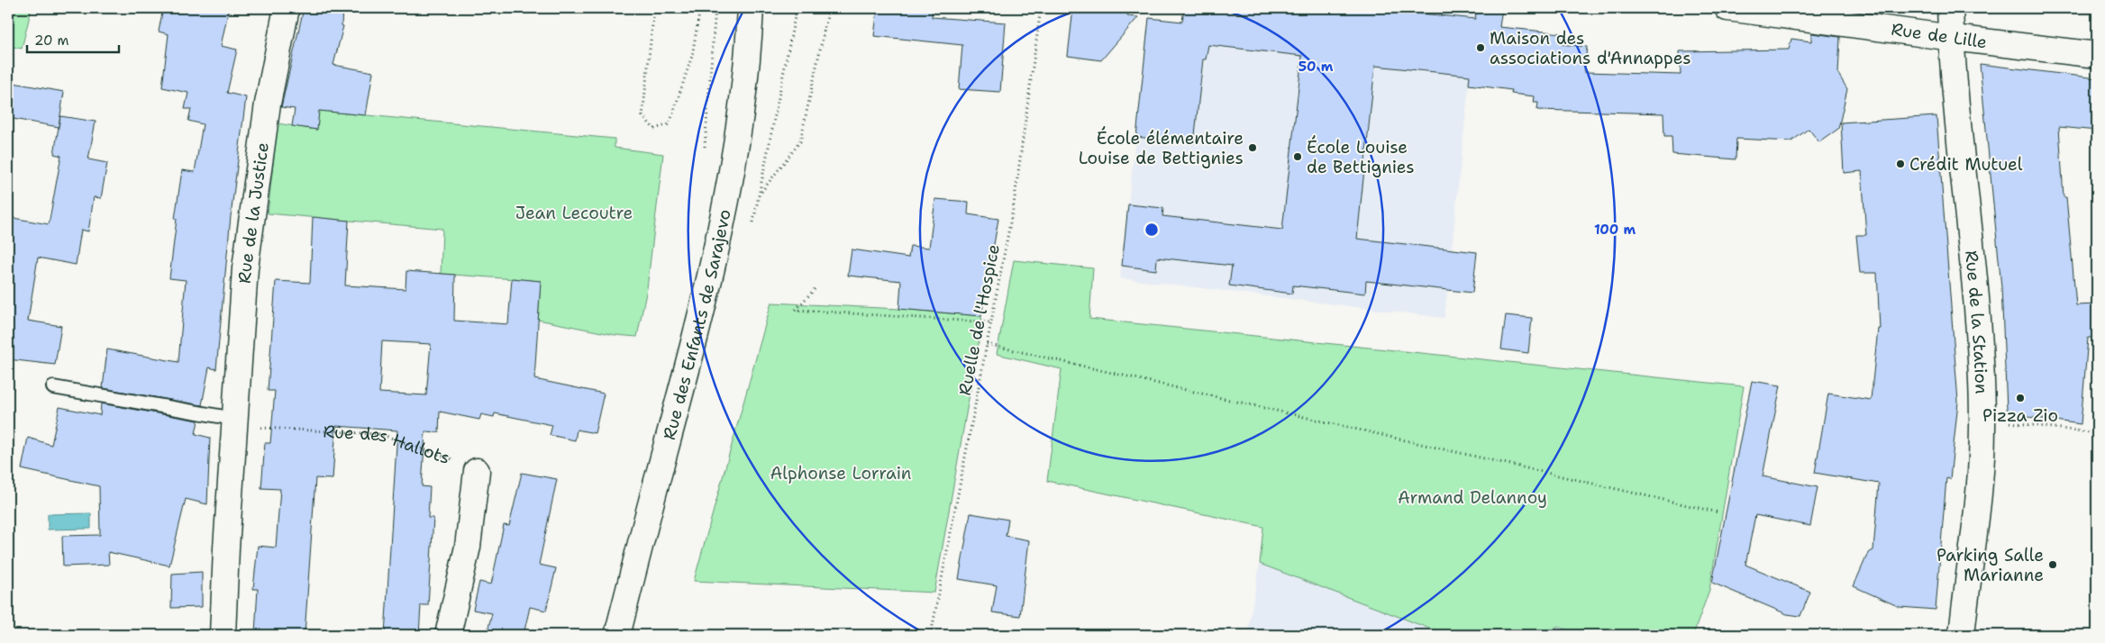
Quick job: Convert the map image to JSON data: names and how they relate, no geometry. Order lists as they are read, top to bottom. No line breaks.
{"streets":{"street":["Rue de Lille","Rue de la Justice","Rue de la Station","Rue des Enfants de Sarajevo"],"path":["Ruelle de l'Hospice","Rue des Hallots"]},"crossings":[["Rue de Lille","Rue de la Station"],["Rue de la Justice","Rue des Hallots"]],"parks":["Jean Lecoutre","Alphonse Lorrain","Armand Delannoy"],"places":["Maison des associations d'Annappes","École élémentaire Louise de Bettignies","École Louise de Bettignies","Crédit Mutuel","Pizza Zio","Parking Salle Marianne"],"scale_bar":"20 m","rings":["50 m","100 m"]}
